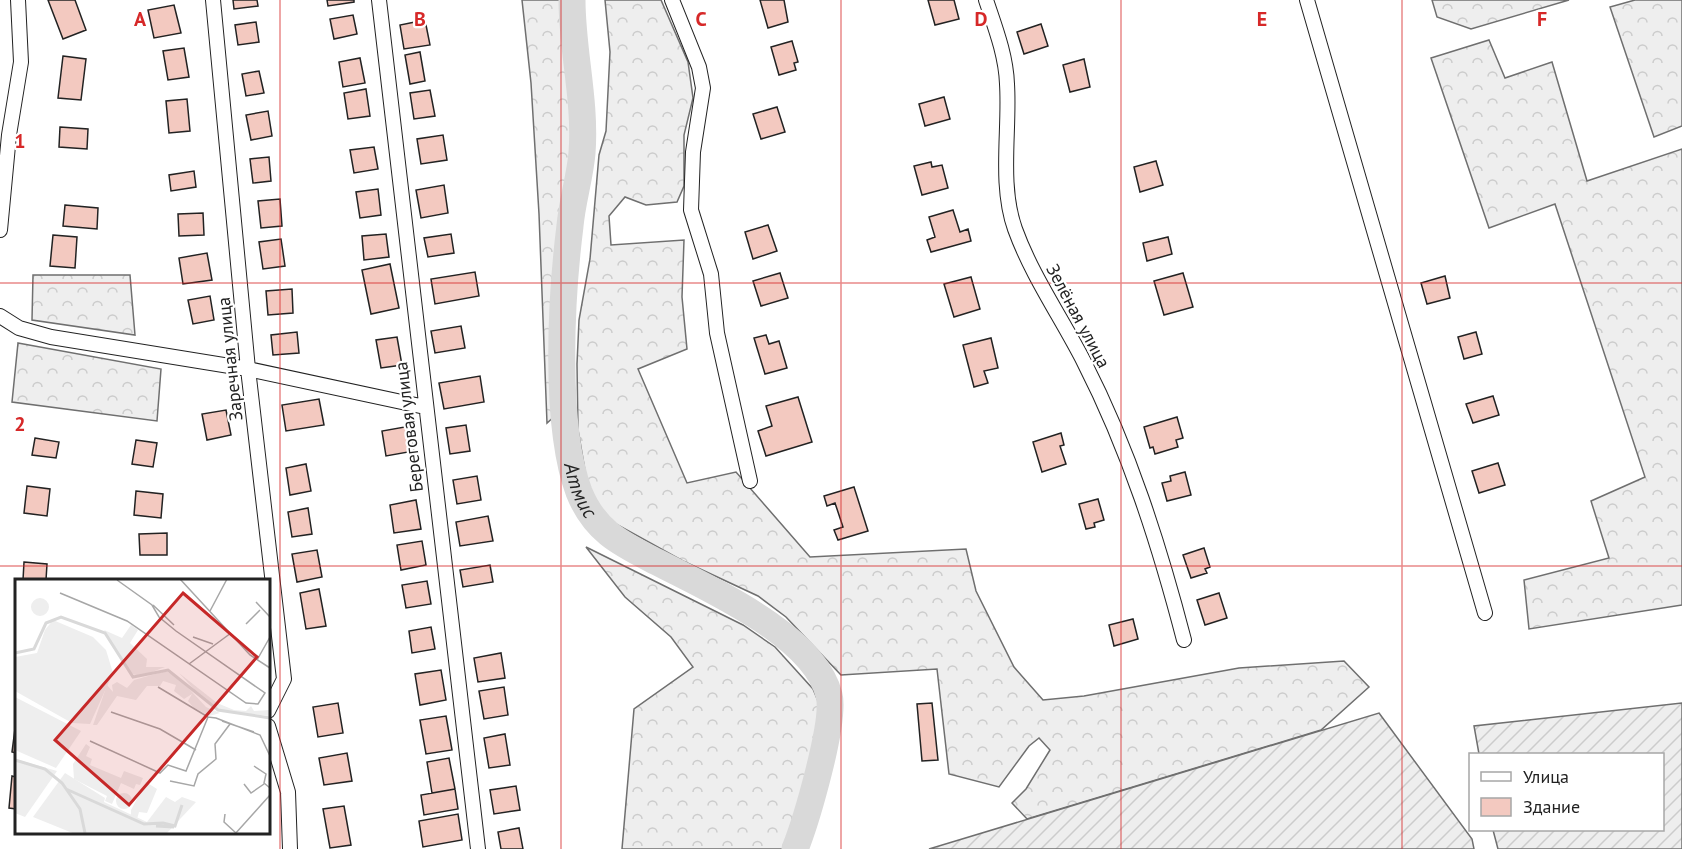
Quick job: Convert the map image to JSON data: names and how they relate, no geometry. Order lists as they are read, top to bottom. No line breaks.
{"streets":{"street":["Зелёная улица","Заречная улица","Береговая улица"]},"water":["Атмис"],"legend":["Улица","Здание"],"grid":{"columns":["A","B","C","D","E","F"],"rows":["1","2"]}}
